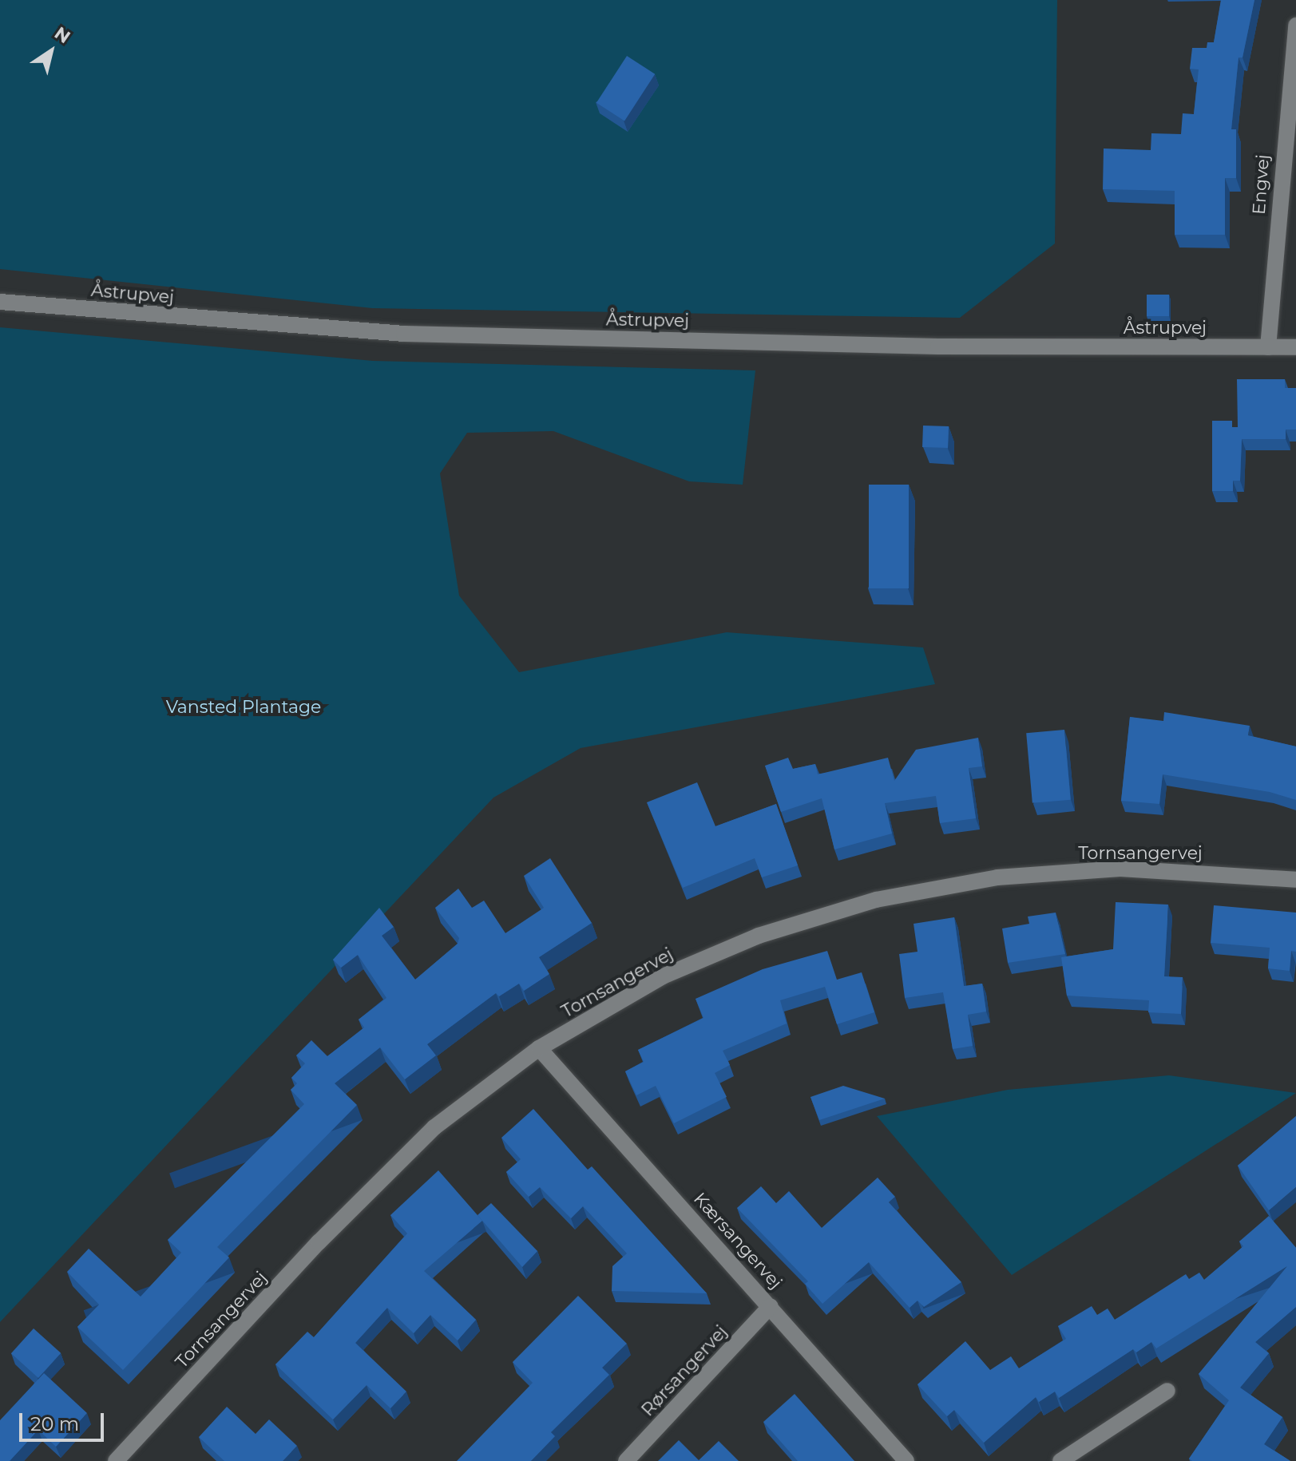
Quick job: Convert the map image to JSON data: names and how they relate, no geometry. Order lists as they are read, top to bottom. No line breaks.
{"streets":{"street":["Engvej","Åstrupvej","Tornsangervej","Kærsangervej","Rørsangervej"]},"crossings":[["Engvej","Åstrupvej"],["Tornsangervej","Kærsangervej"],["Kærsangervej","Rørsangervej"]],"parks":["Vansted Plantage"],"scale_bar":"20 m","north":"top right"}
